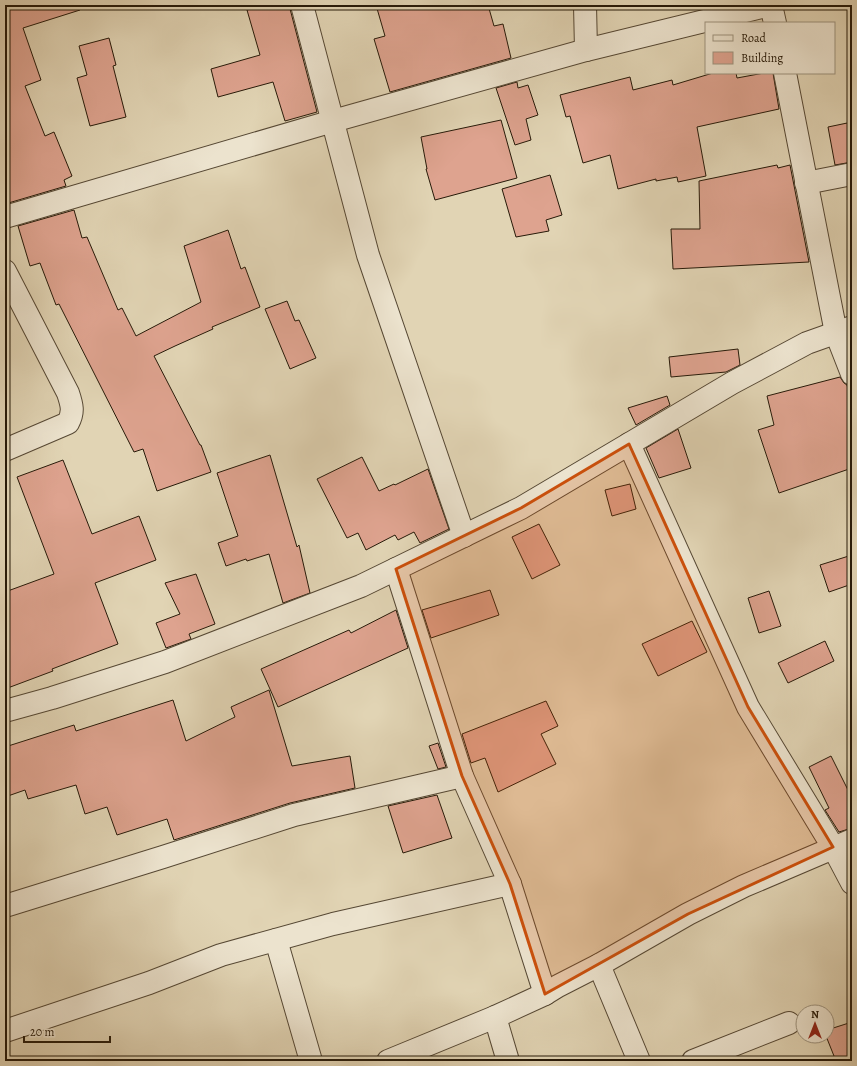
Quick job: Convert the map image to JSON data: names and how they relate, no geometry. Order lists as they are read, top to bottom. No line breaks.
{"legend":["Road","Building"],"scale_bar":"20 m","north":"top"}
